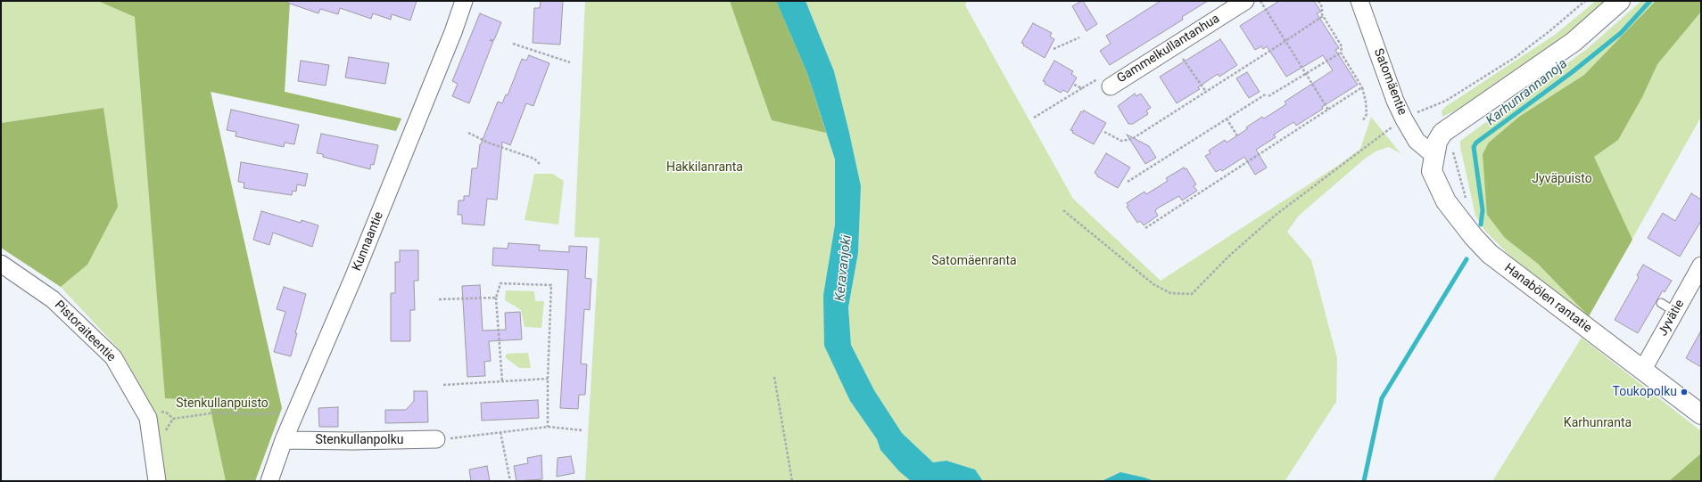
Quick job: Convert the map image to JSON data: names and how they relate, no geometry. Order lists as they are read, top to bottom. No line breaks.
{"streets":{"street":["Gammelkullantanhua","Satomäentie","Kunnaantie","Hanabölen rantatie","Jyvätie","Pistoraiteentie","Stenkullanpolku"]},"crossings":[["Satomäentie","Hanabölen rantatie"],["Kunnaantie","Stenkullanpolku"],["Hanabölen rantatie","Jyvätie"]],"water":["Karhunrannanoja","Keravanjoki"],"parks":["Hakkilanranta","Jyväpuisto","Satomäenranta","Stenkullanpuisto","Karhunranta"],"places":["Toukopolku"]}
